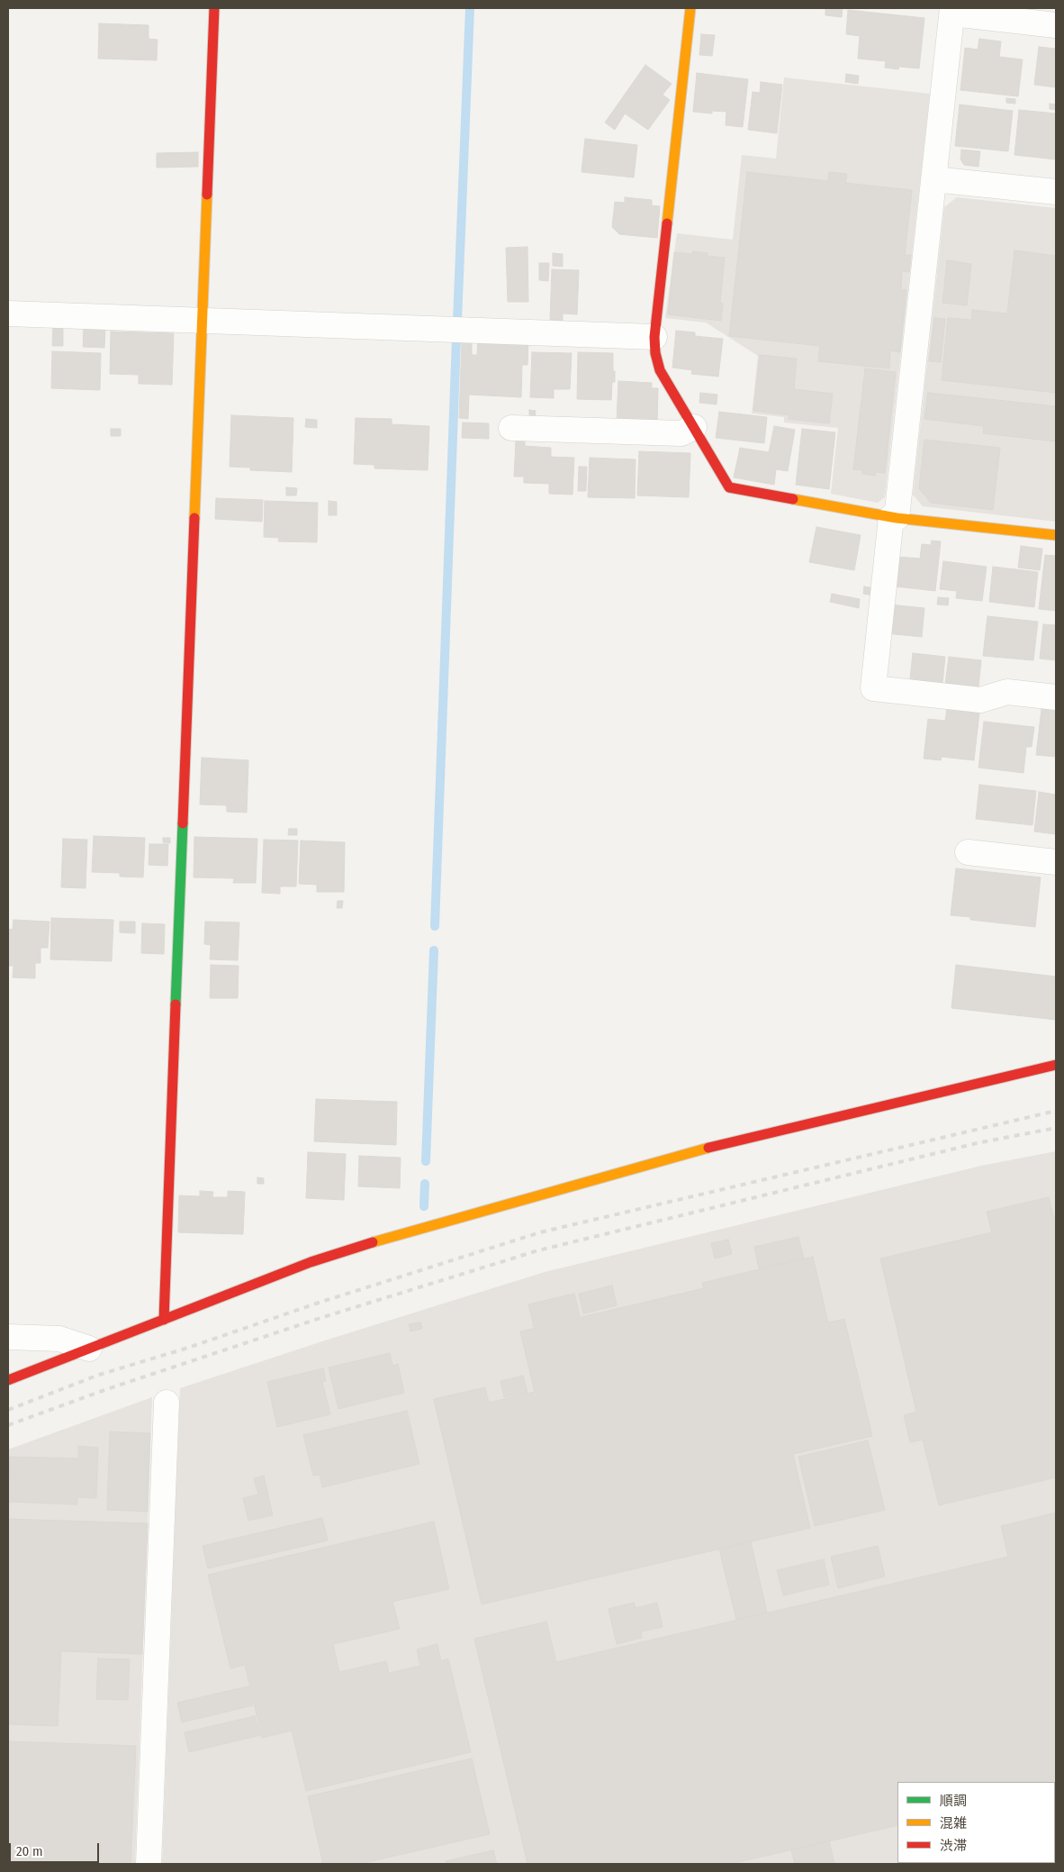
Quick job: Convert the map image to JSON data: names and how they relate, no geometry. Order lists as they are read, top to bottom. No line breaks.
{"legend":["順調","混雑","渋滞"],"scale_bar":"20 m"}
